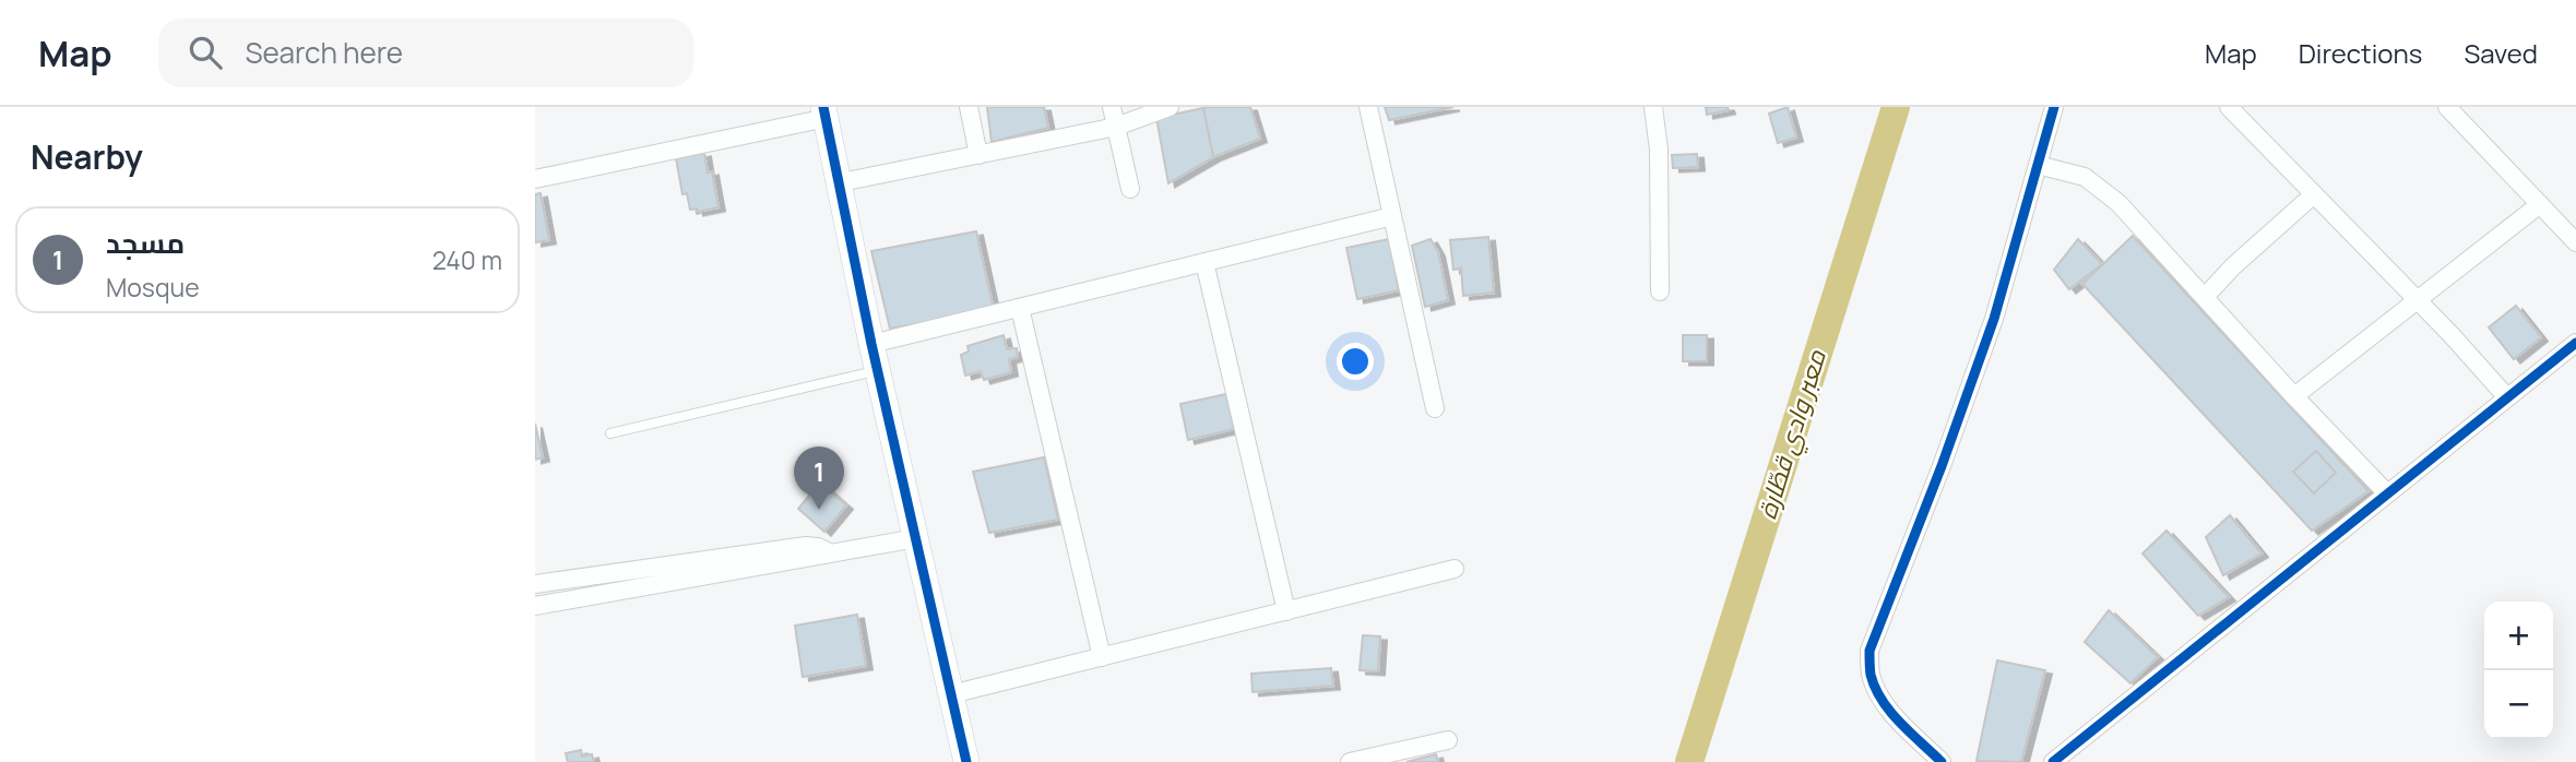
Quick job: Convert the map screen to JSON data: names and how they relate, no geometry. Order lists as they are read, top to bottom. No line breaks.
{"water":["معبر وادي قطّارة"],"page":{"header":"Map","search":"Search here","nav":["Map","Directions","Saved"],"heading":"Nearby","list":[{"mark":"1","name":"مسجد","note":"Mosque","value":"240 m"}],"pins":"1","map_buttons":["+","−"]}}
